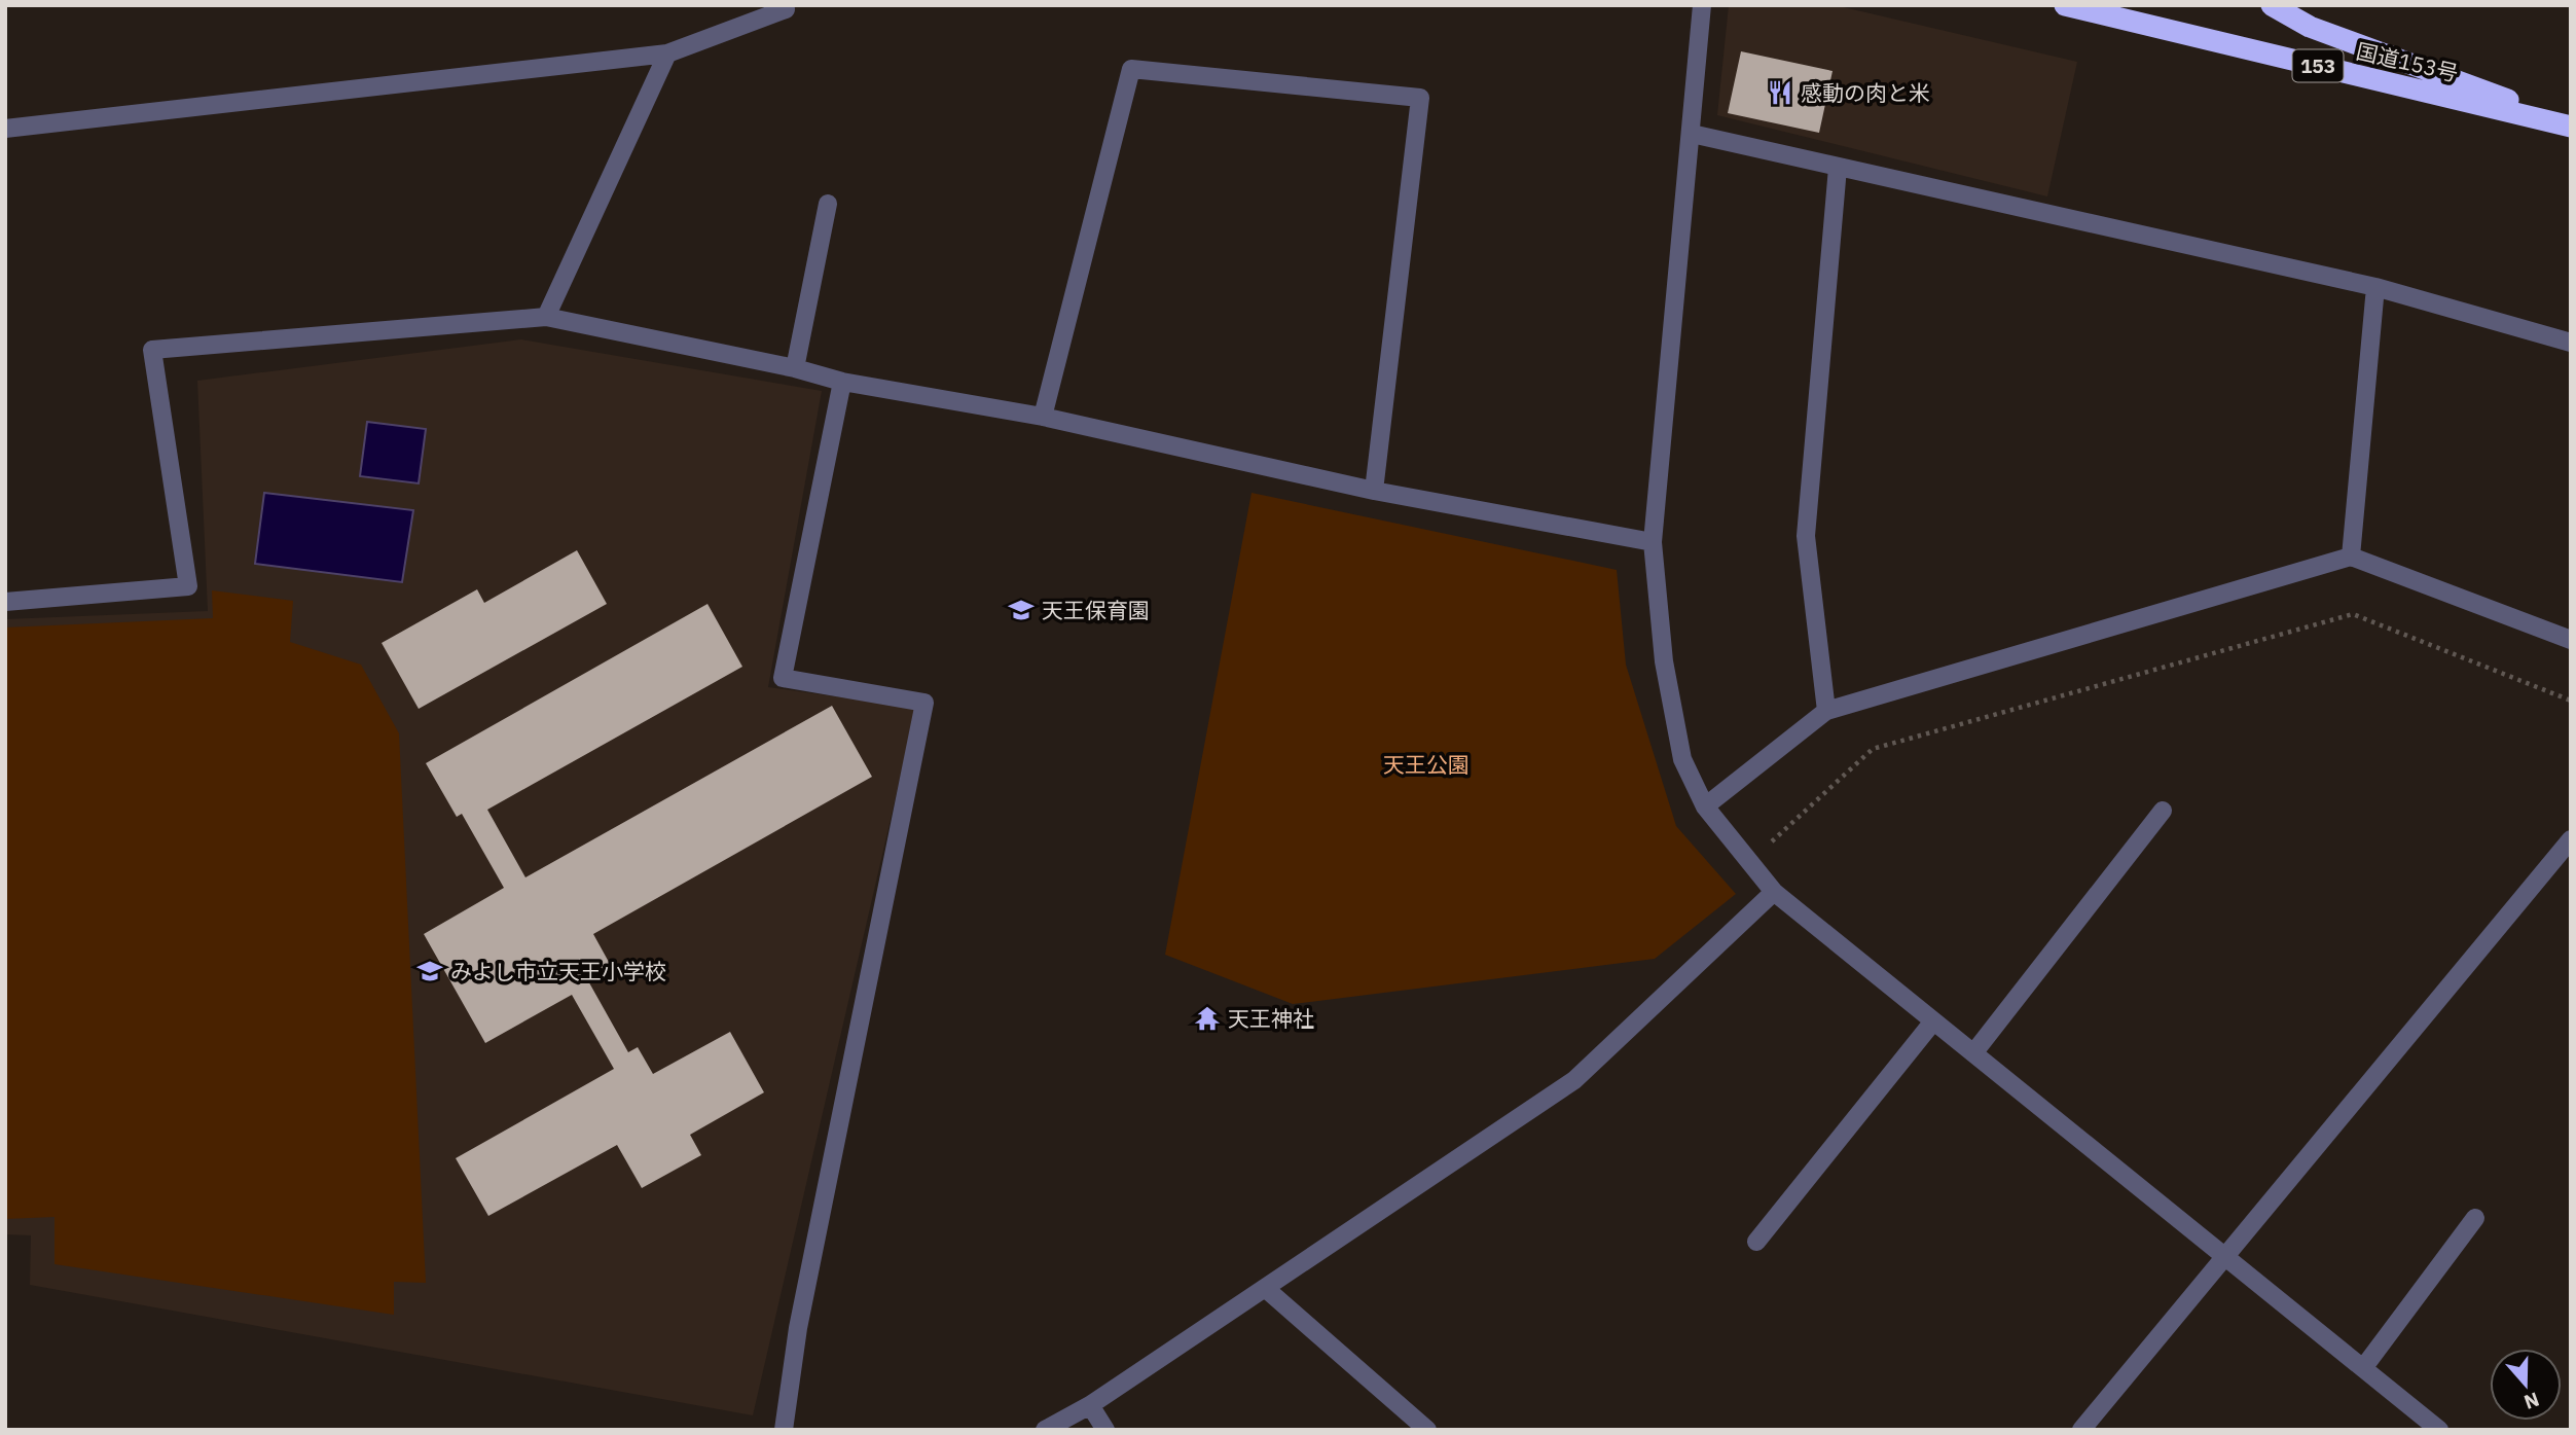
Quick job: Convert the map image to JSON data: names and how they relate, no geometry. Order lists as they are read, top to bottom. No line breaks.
{"streets":{"highway":["国道153号","153"]},"crossings":[["国道153号","153"]],"parks":["天王公園"],"places":{"restaurant":["感動の肉と米"],"school or university":["天王保育園","みよし市立天王小学校"],"temple":["天王神社"]},"north":"bottom"}
